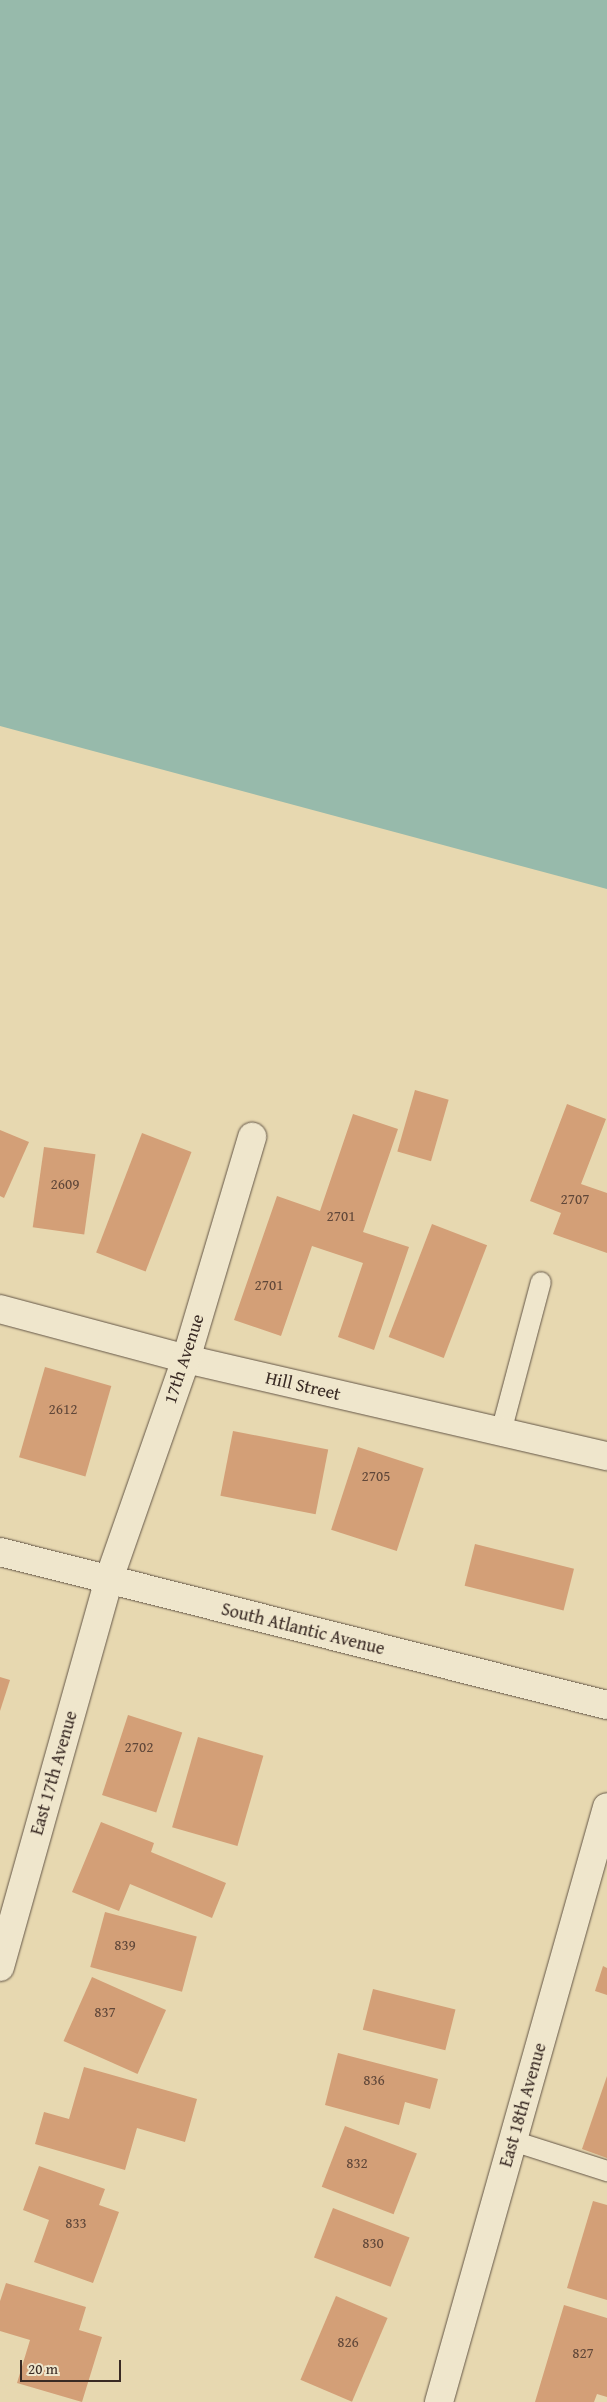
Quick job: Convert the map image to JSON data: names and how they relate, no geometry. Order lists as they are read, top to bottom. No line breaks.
{"streets":{"street":["17th Avenue","Hill Street","South Atlantic Avenue","East 17th Avenue","East 18th Avenue"]},"crossings":[["17th Avenue","Hill Street"],["17th Avenue","South Atlantic Avenue"],["17th Avenue","East 17th Avenue"],["South Atlantic Avenue","East 17th Avenue"]],"house_numbers":["2609","2707","2701","2701","2612","2705","2702","839","837","836","832","833","830","826","827"],"scale_bar":"20 m"}
